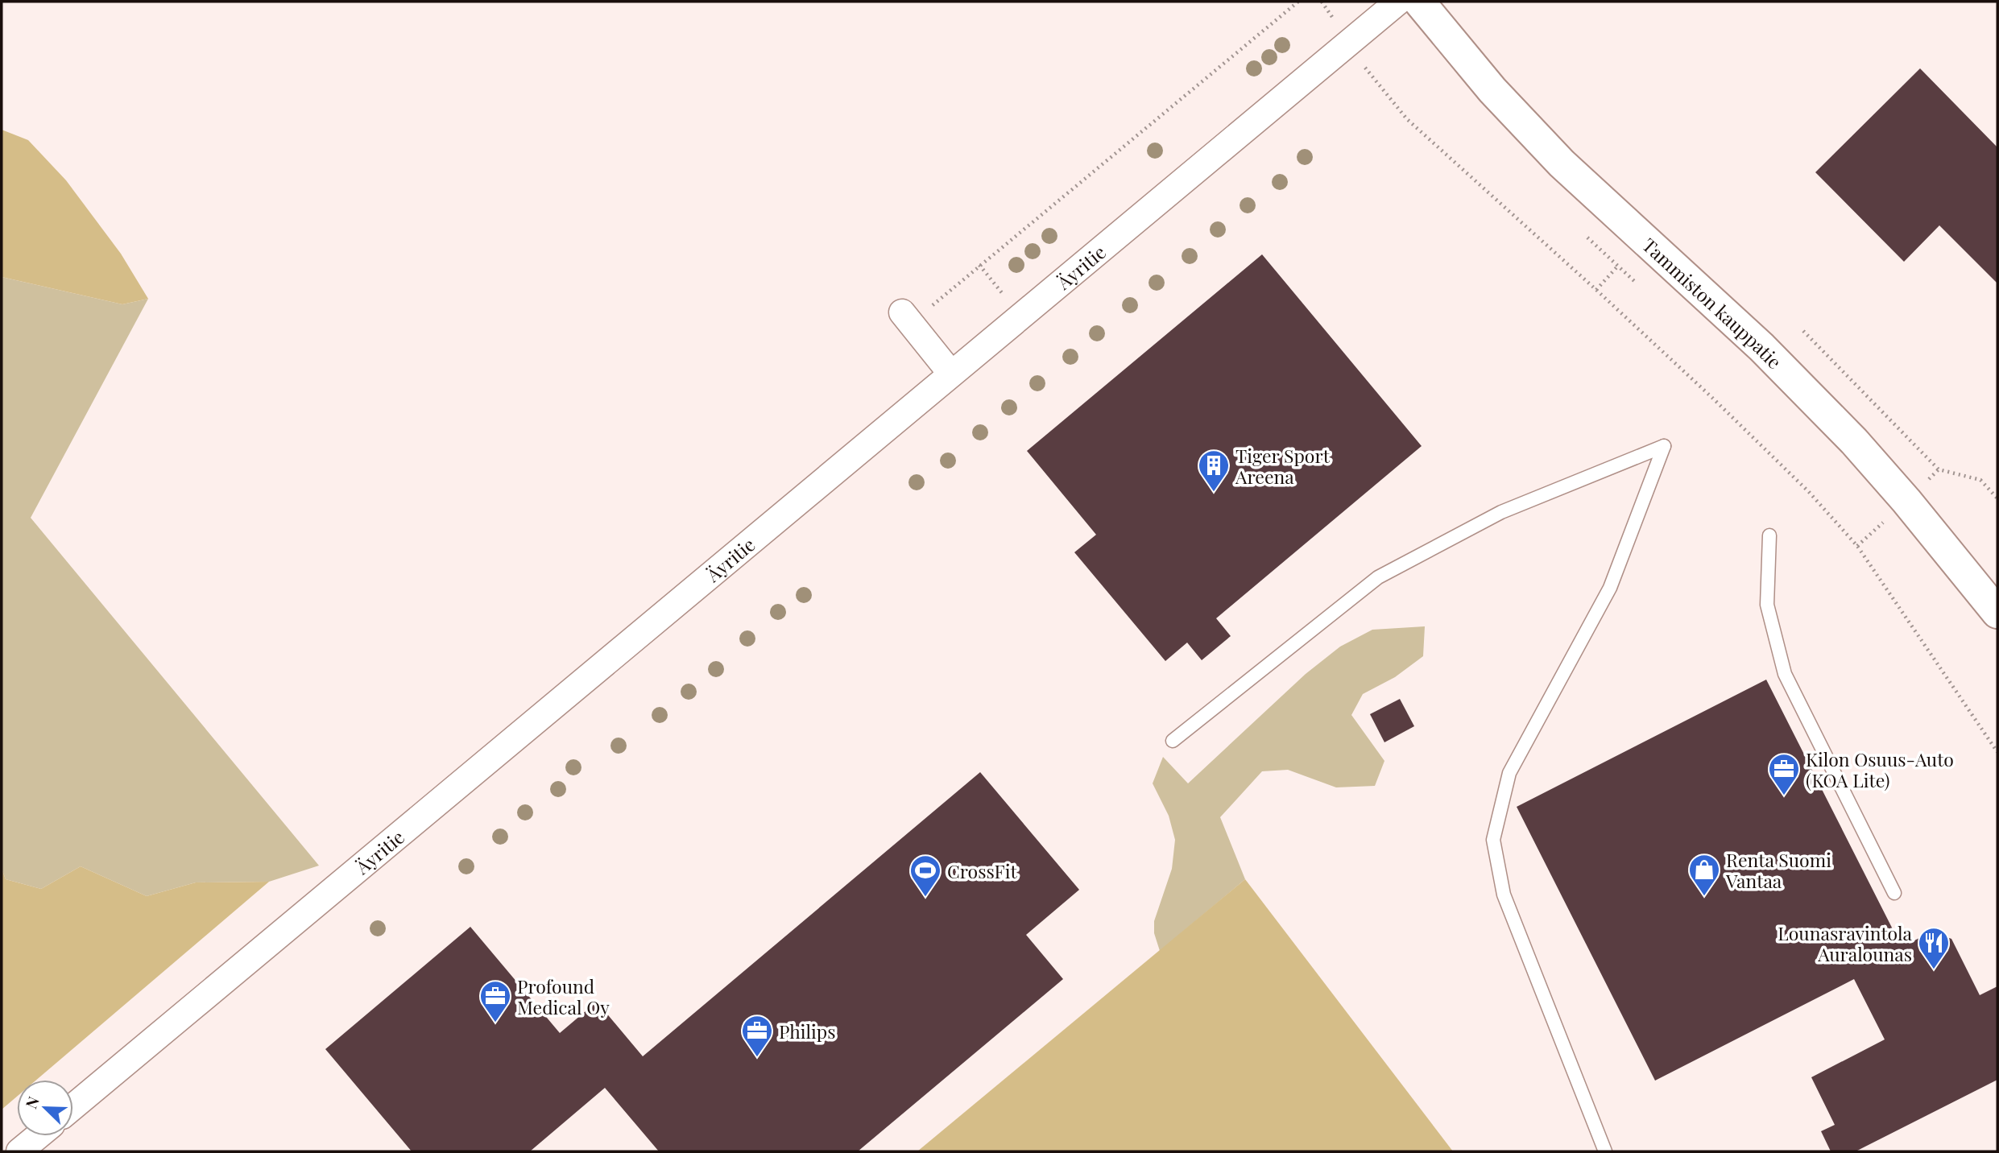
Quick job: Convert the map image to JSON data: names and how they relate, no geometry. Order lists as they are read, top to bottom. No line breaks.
{"streets":{"main road":["Tammiston kauppatie"],"street":["Äyritie"]},"places":{"building":["Tiger Sport Areena"],"office":["Kilon Osuus-Auto (KOA Lite)","Profound Medical Oy","Philips"],"shop":["Renta Suomi Vantaa"],"sports":["CrossFit"],"restaurant":["Lounasravintola Auralounas"]},"north":"top left"}
